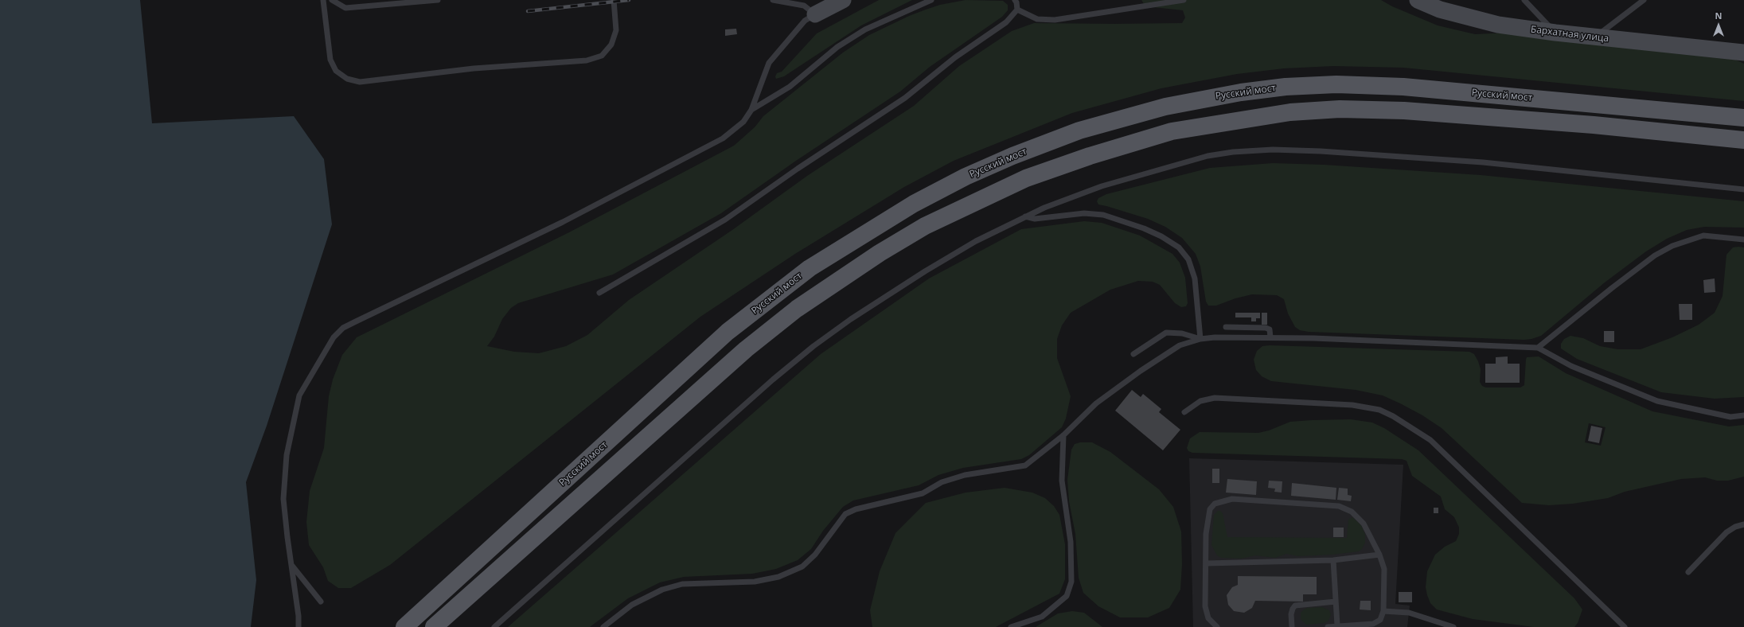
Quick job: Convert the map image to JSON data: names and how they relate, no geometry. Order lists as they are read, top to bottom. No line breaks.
{"streets":{"main road":["Русский мост"],"street":["Бархатная улица"]},"north":"top"}
